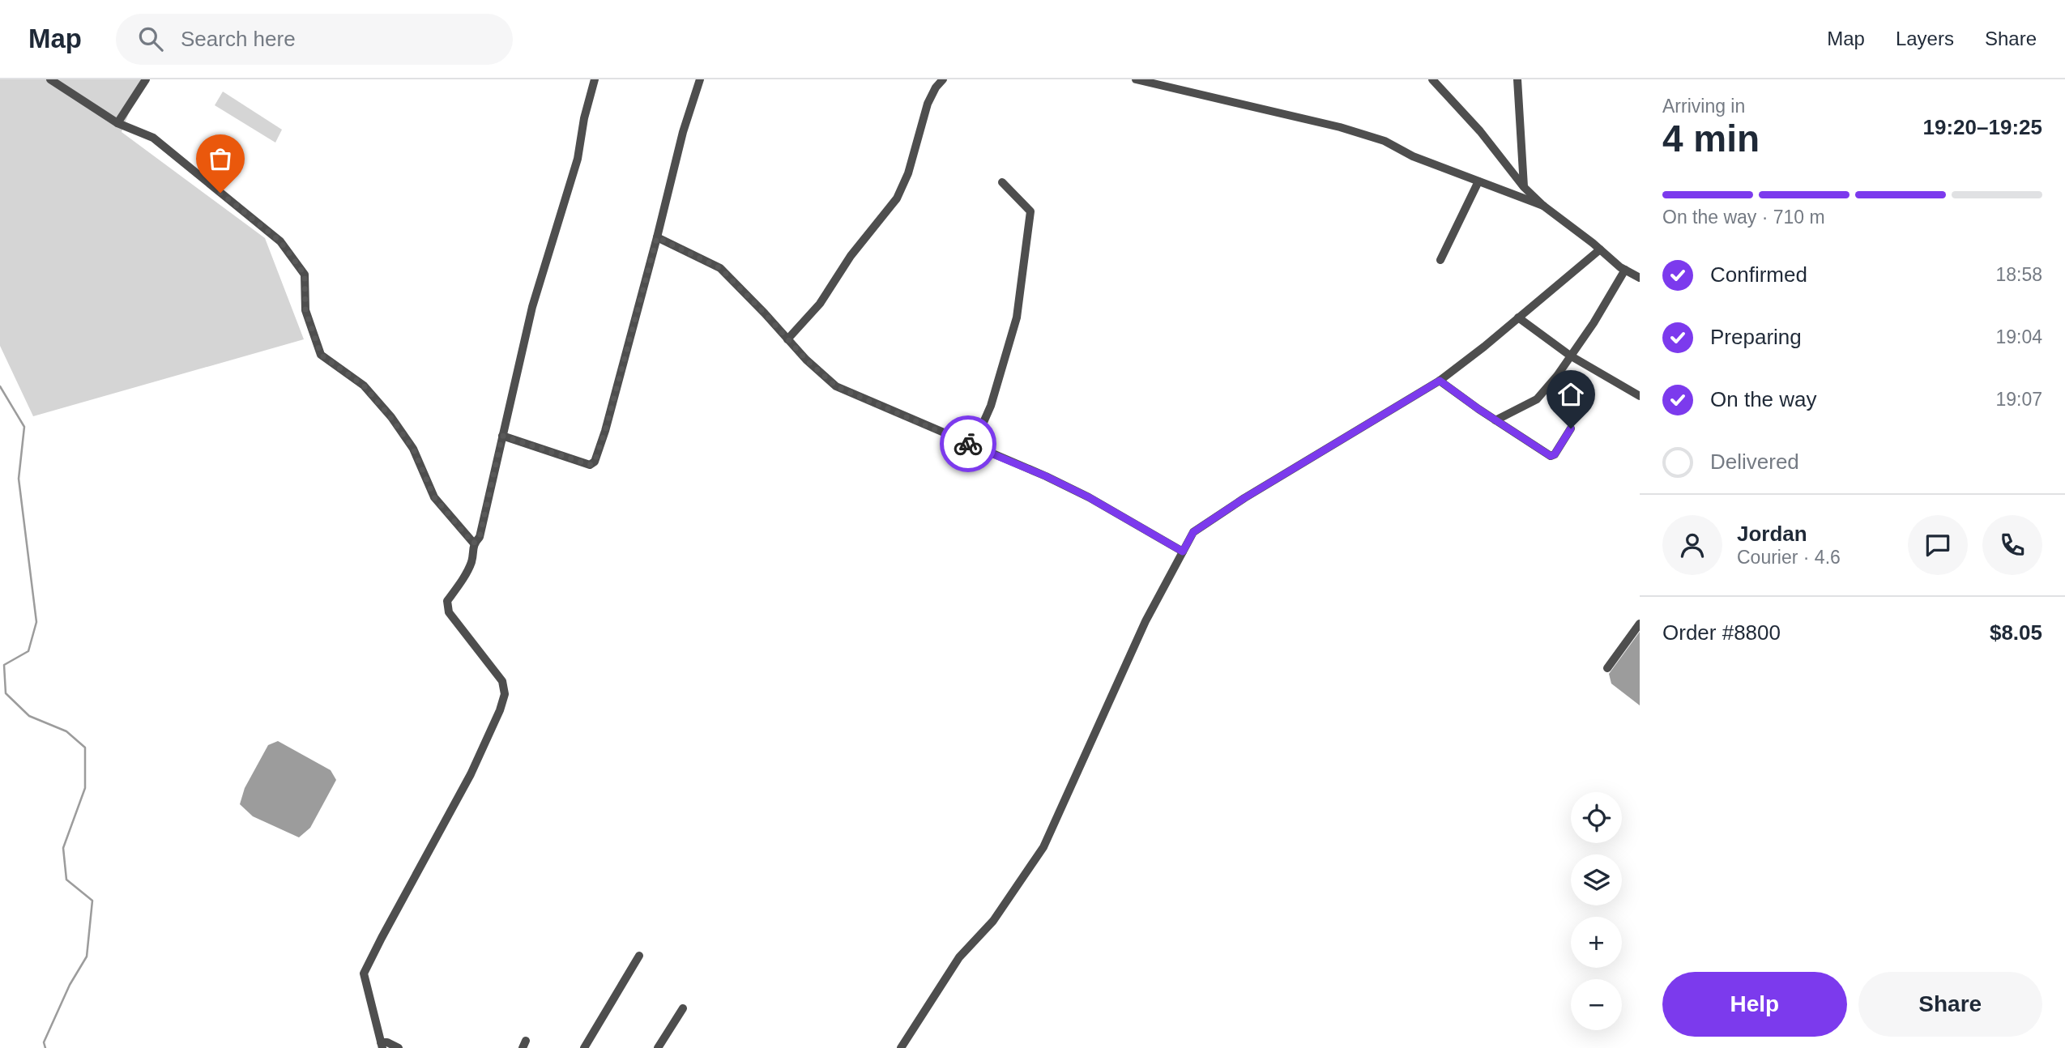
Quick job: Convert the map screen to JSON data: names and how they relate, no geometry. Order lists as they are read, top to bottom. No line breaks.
{"page":{"header":"Map","search":"Search here","nav":["Map","Layers","Share"],"heading":["4 min","Arriving in","19:20–19:25"],"panel":["Jordan","Courier · 4.6","Order #8800","$8.05"],"bar":"On the way · 710 m","list":[["Confirmed","18:58"],["Preparing","19:04"],["On the way","19:07"],"Delivered"],"map_buttons":["+","−"],"buttons":["Help","Share"]}}
